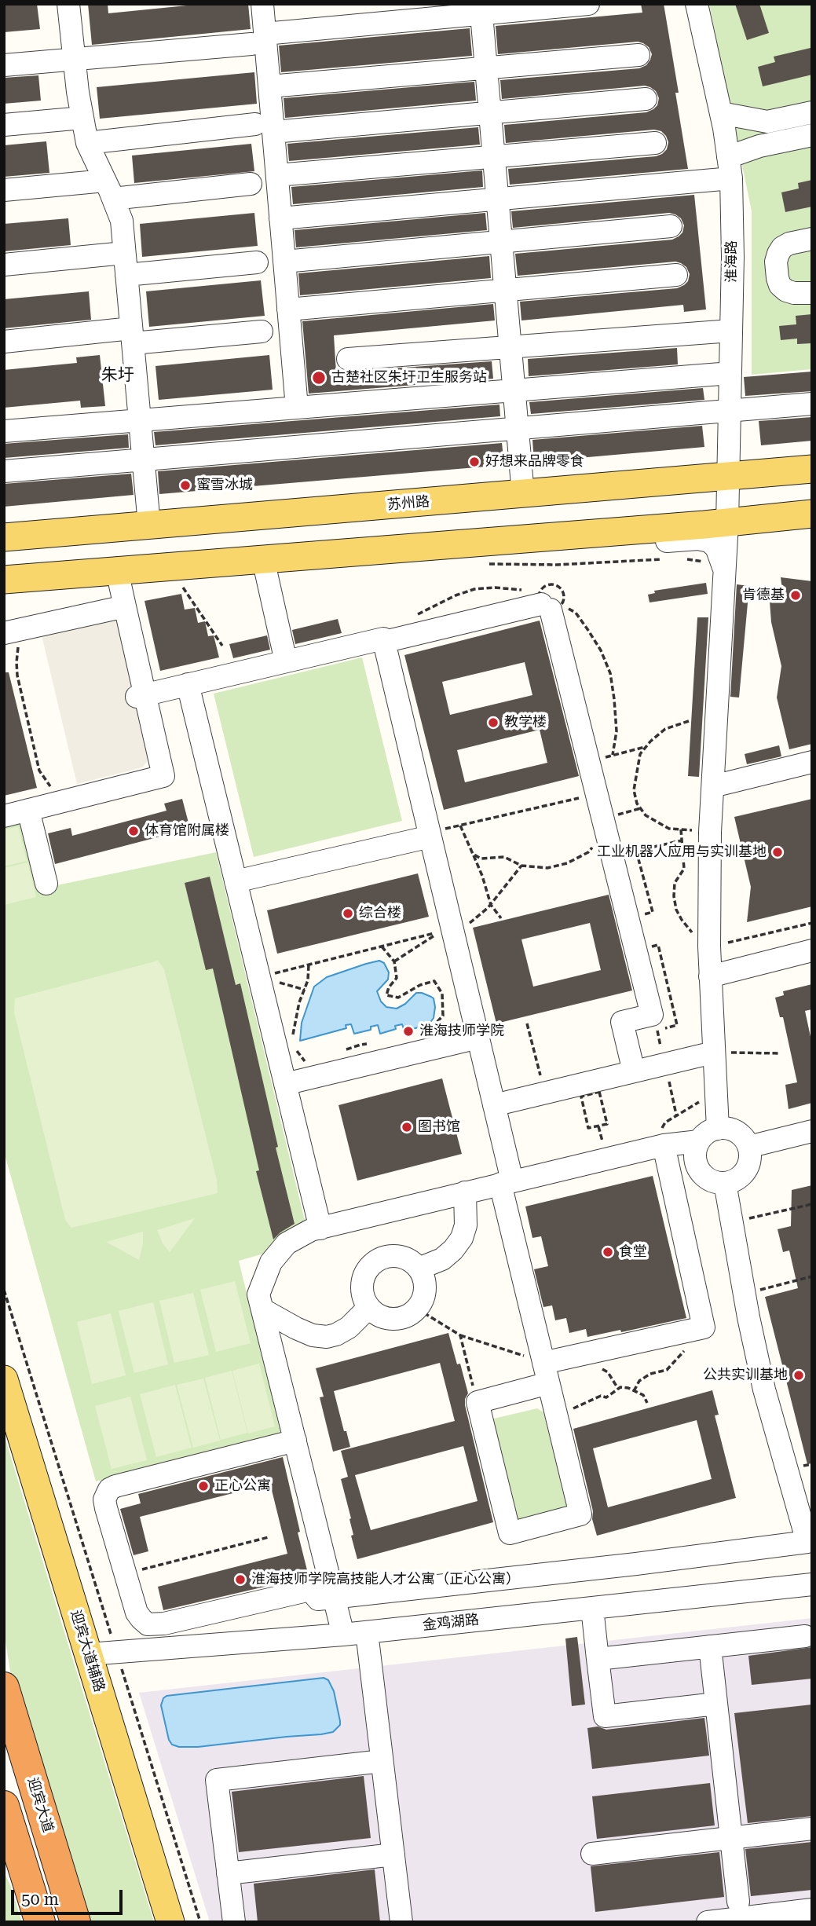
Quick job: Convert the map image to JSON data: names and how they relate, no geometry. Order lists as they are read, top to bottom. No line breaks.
{"streets":{"highway":["迎宾大道"],"main road":["苏州路","迎宾大道辅路"],"street":["淮海路","金鸡湖路"]},"crossings":[["淮海路","苏州路"],["金鸡湖路","迎宾大道辅路"]],"districts":["朱圩"],"places":["古楚社区朱圩卫生服务站","好想来品牌零食","蜜雪冰城","肯德基","教学楼","体育馆附属楼","工业机器人应用与实训基地","综合楼","淮海技师学院","图书馆","食堂","公共实训基地","正心公寓","淮海技师学院高技能人才公寓（正心公寓）"],"scale_bar":"50 m"}
